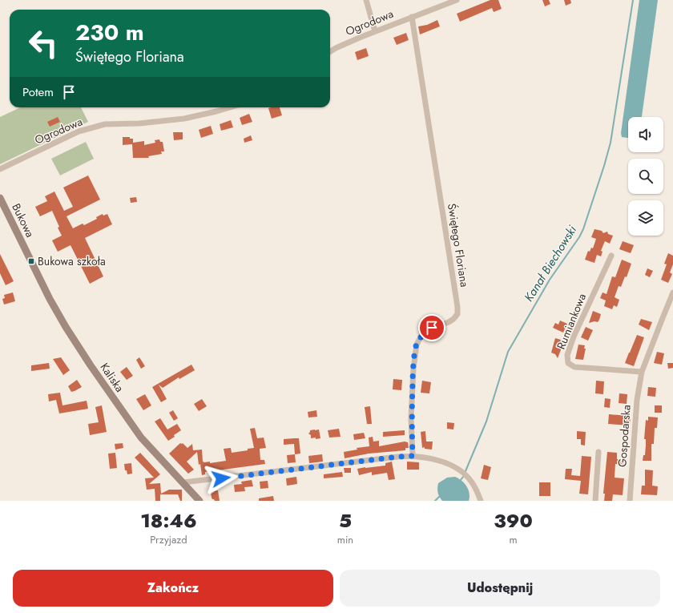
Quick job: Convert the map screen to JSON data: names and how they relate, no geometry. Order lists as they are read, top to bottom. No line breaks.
{"streets":{"main road":["Bukowa","Kaliska"],"street":["Ogrodowa","Świętego Floriana","Rumiankowa","Gospodarska"]},"crossings":[["Ogrodowa","Świętego Floriana"],["Bukowa","Kaliska"],["Rumiankowa","Gospodarska"]],"water":["Kanał Biechowski"],"places":{"transit":["Bukowa szkoła"]},"page":{"turn":["230 m","Świętego Floriana"],"then":"Potem","eta":["18:46","Przyjazd","5","min","390","m"],"buttons":["Zakończ","Udostępnij"]}}
